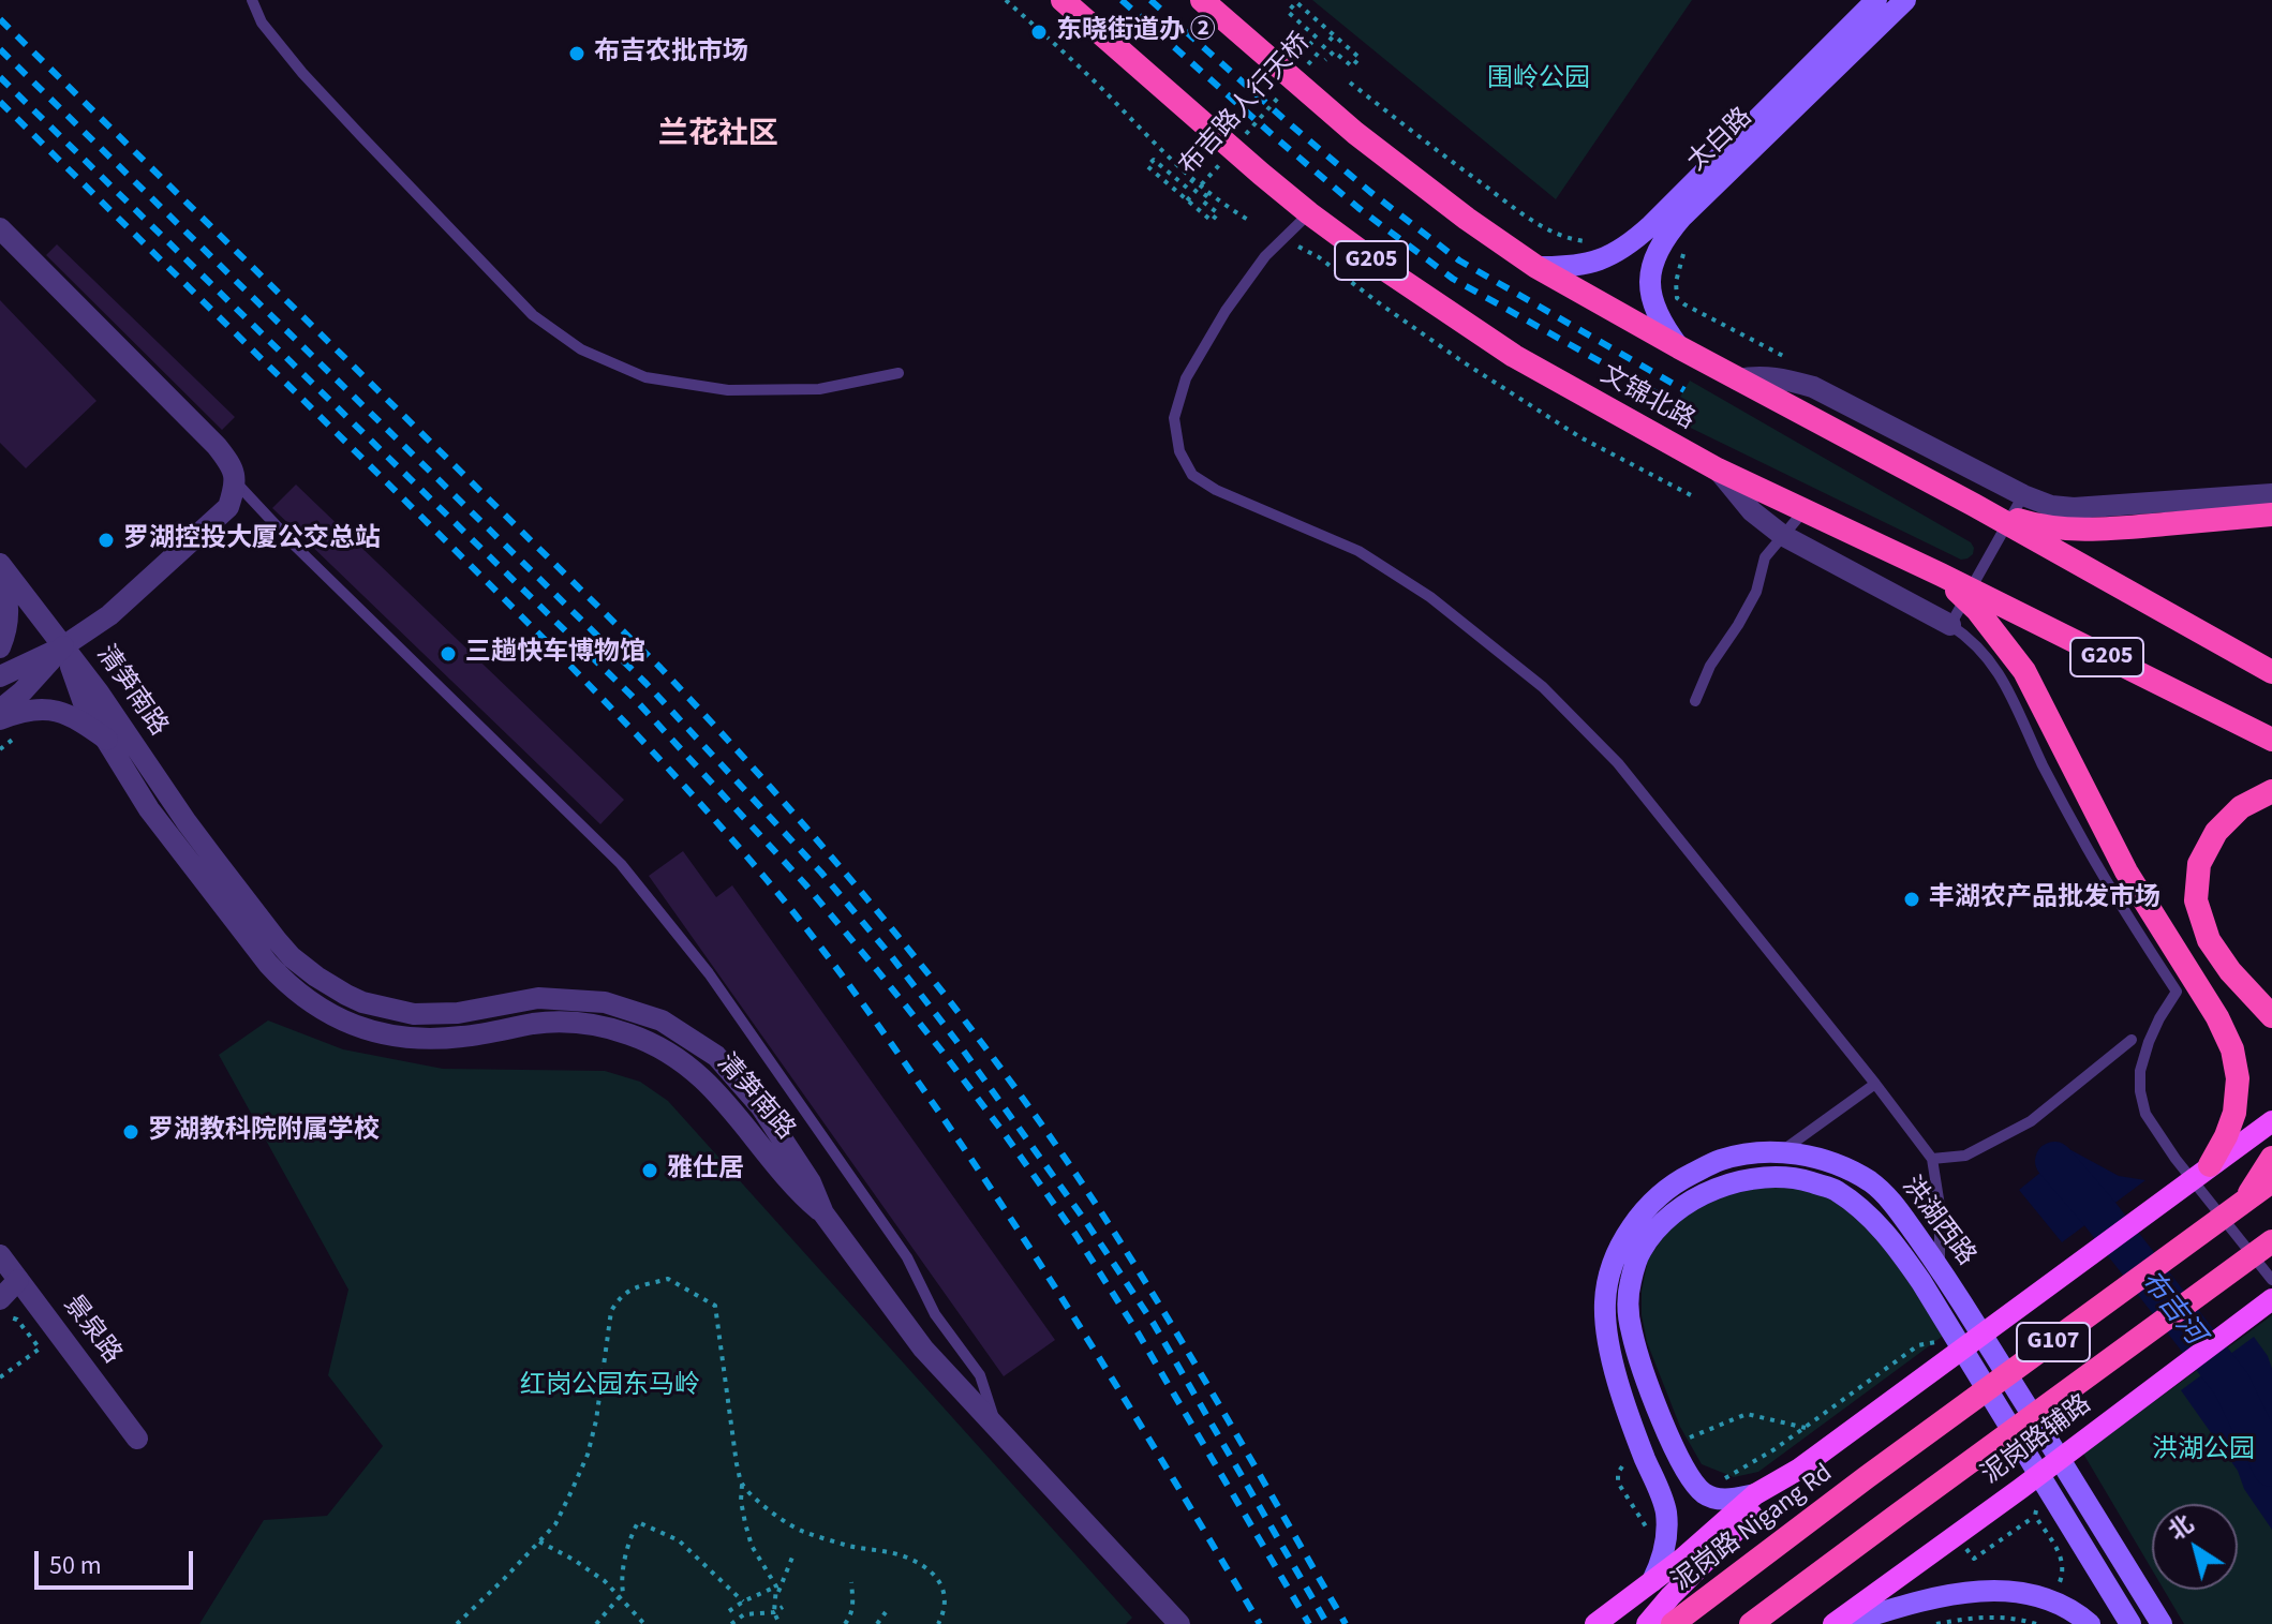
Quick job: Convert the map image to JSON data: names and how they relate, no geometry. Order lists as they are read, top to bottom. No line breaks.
{"streets":{"highway":["G205","文锦北路","G107","泥岗路 Nigang Rd"],"main road":["太白路","洪湖西路","泥岗路辅路"],"street":["清笋南路","景泉路"],"path":["布吉路人行天桥"]},"crossings":[["太白路","G205"],["G107","泥岗路 Nigang Rd"]],"districts":["兰花社区"],"water":["布吉河"],"parks":["围岭公园","红岗公园东马岭","洪湖公园"],"places":["东晓街道办 ②","布吉农批市场","罗湖控投大厦公交总站","三趟快车博物馆","丰湖农产品批发市场","罗湖教科院附属学校","雅仕居"],"scale_bar":"50 m","north":"top left"}
